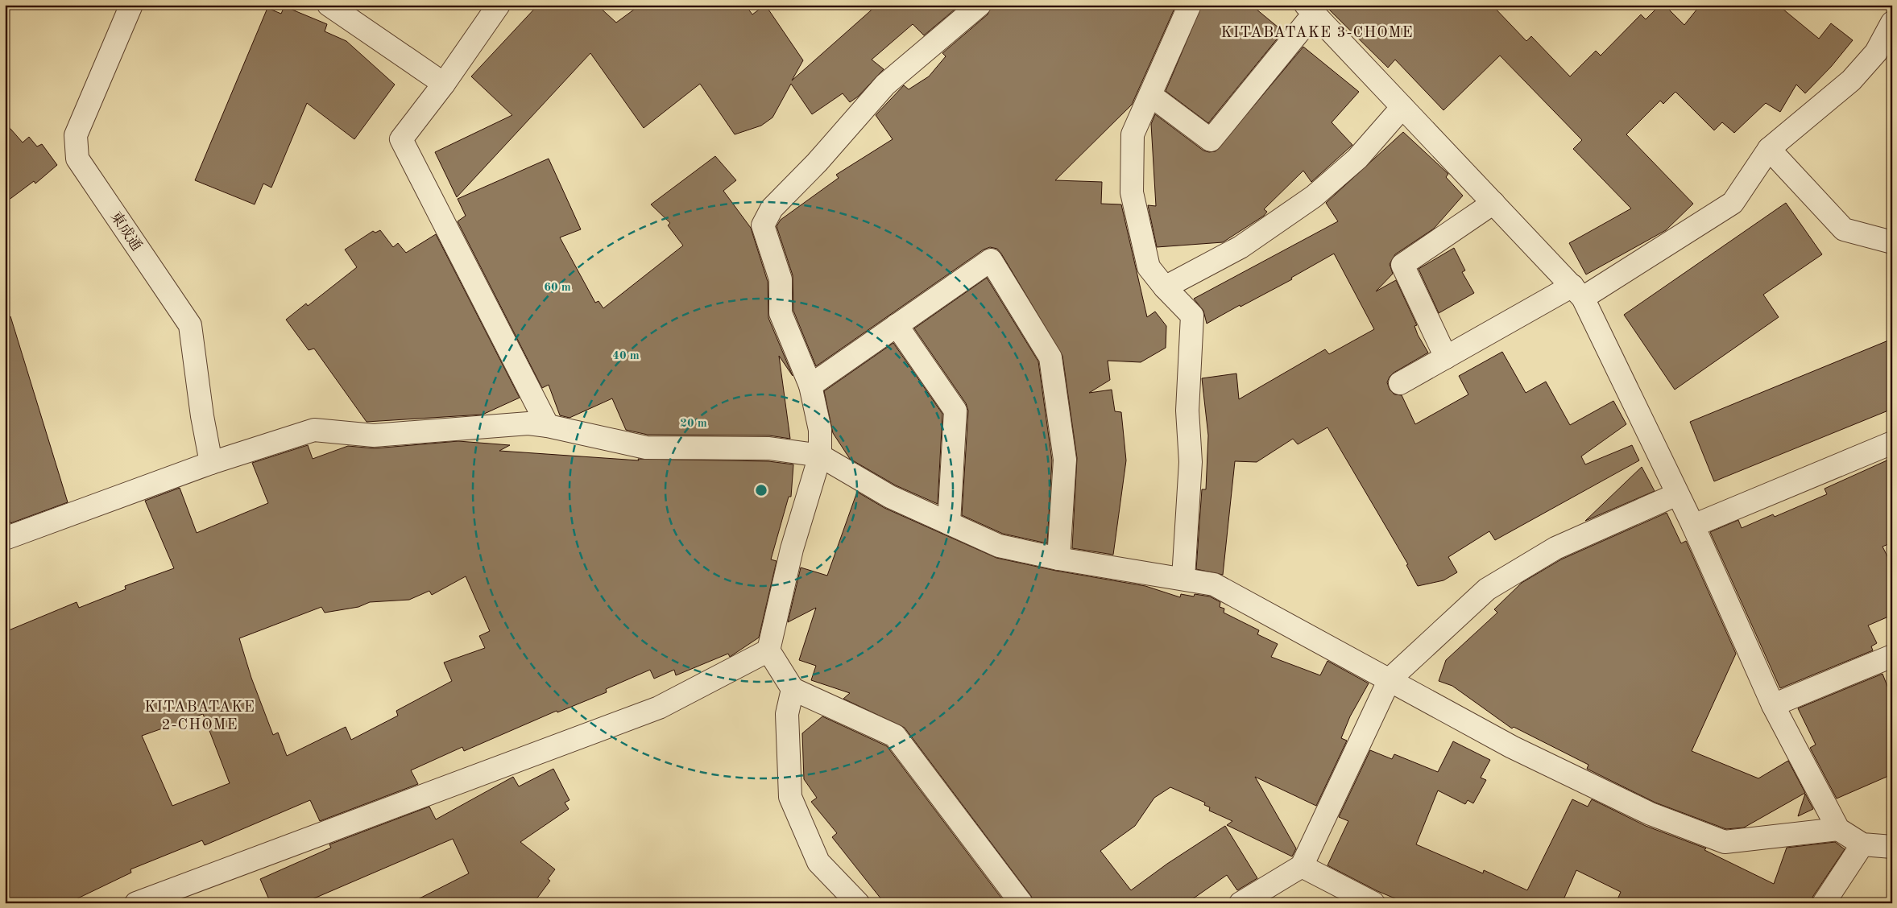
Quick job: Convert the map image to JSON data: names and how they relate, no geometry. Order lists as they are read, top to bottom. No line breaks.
{"streets":{"street":["東成通"]},"districts":["KITABATAKE 3-CHOME","KITABATAKE 2-CHOME"],"rings":["60 m","40 m","20 m"]}
